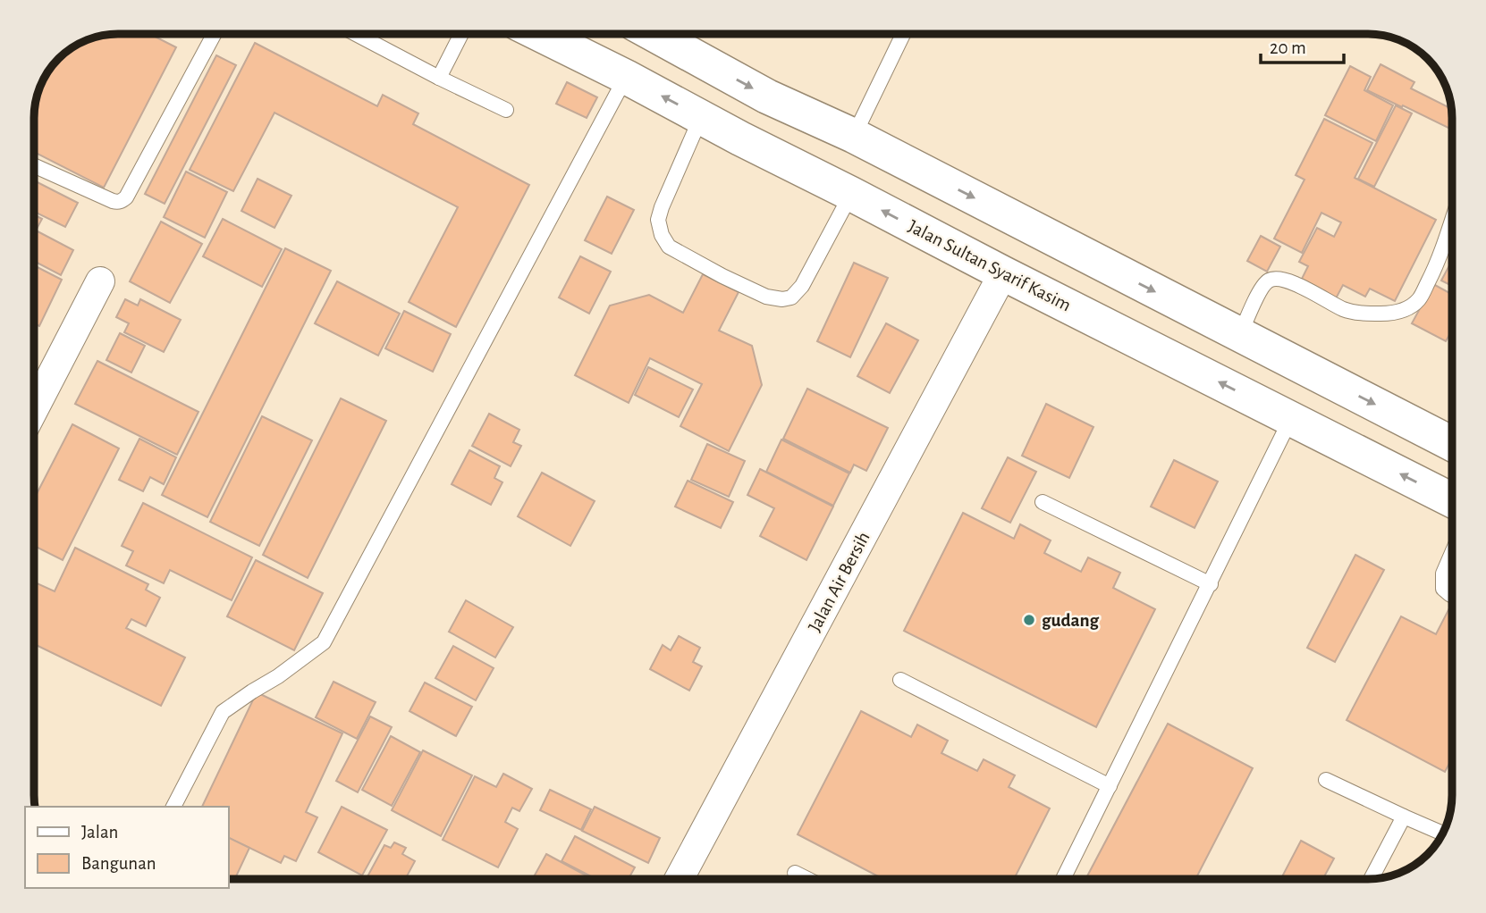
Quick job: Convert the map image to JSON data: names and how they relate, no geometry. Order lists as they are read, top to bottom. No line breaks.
{"streets":{"street":["Jalan Sultan Syarif Kasim","Jalan Air Bersih"]},"crossings":[["Jalan Sultan Syarif Kasim","Jalan Air Bersih"]],"places":["gudang"],"legend":["Jalan","Bangunan"],"scale_bar":"20 m"}
